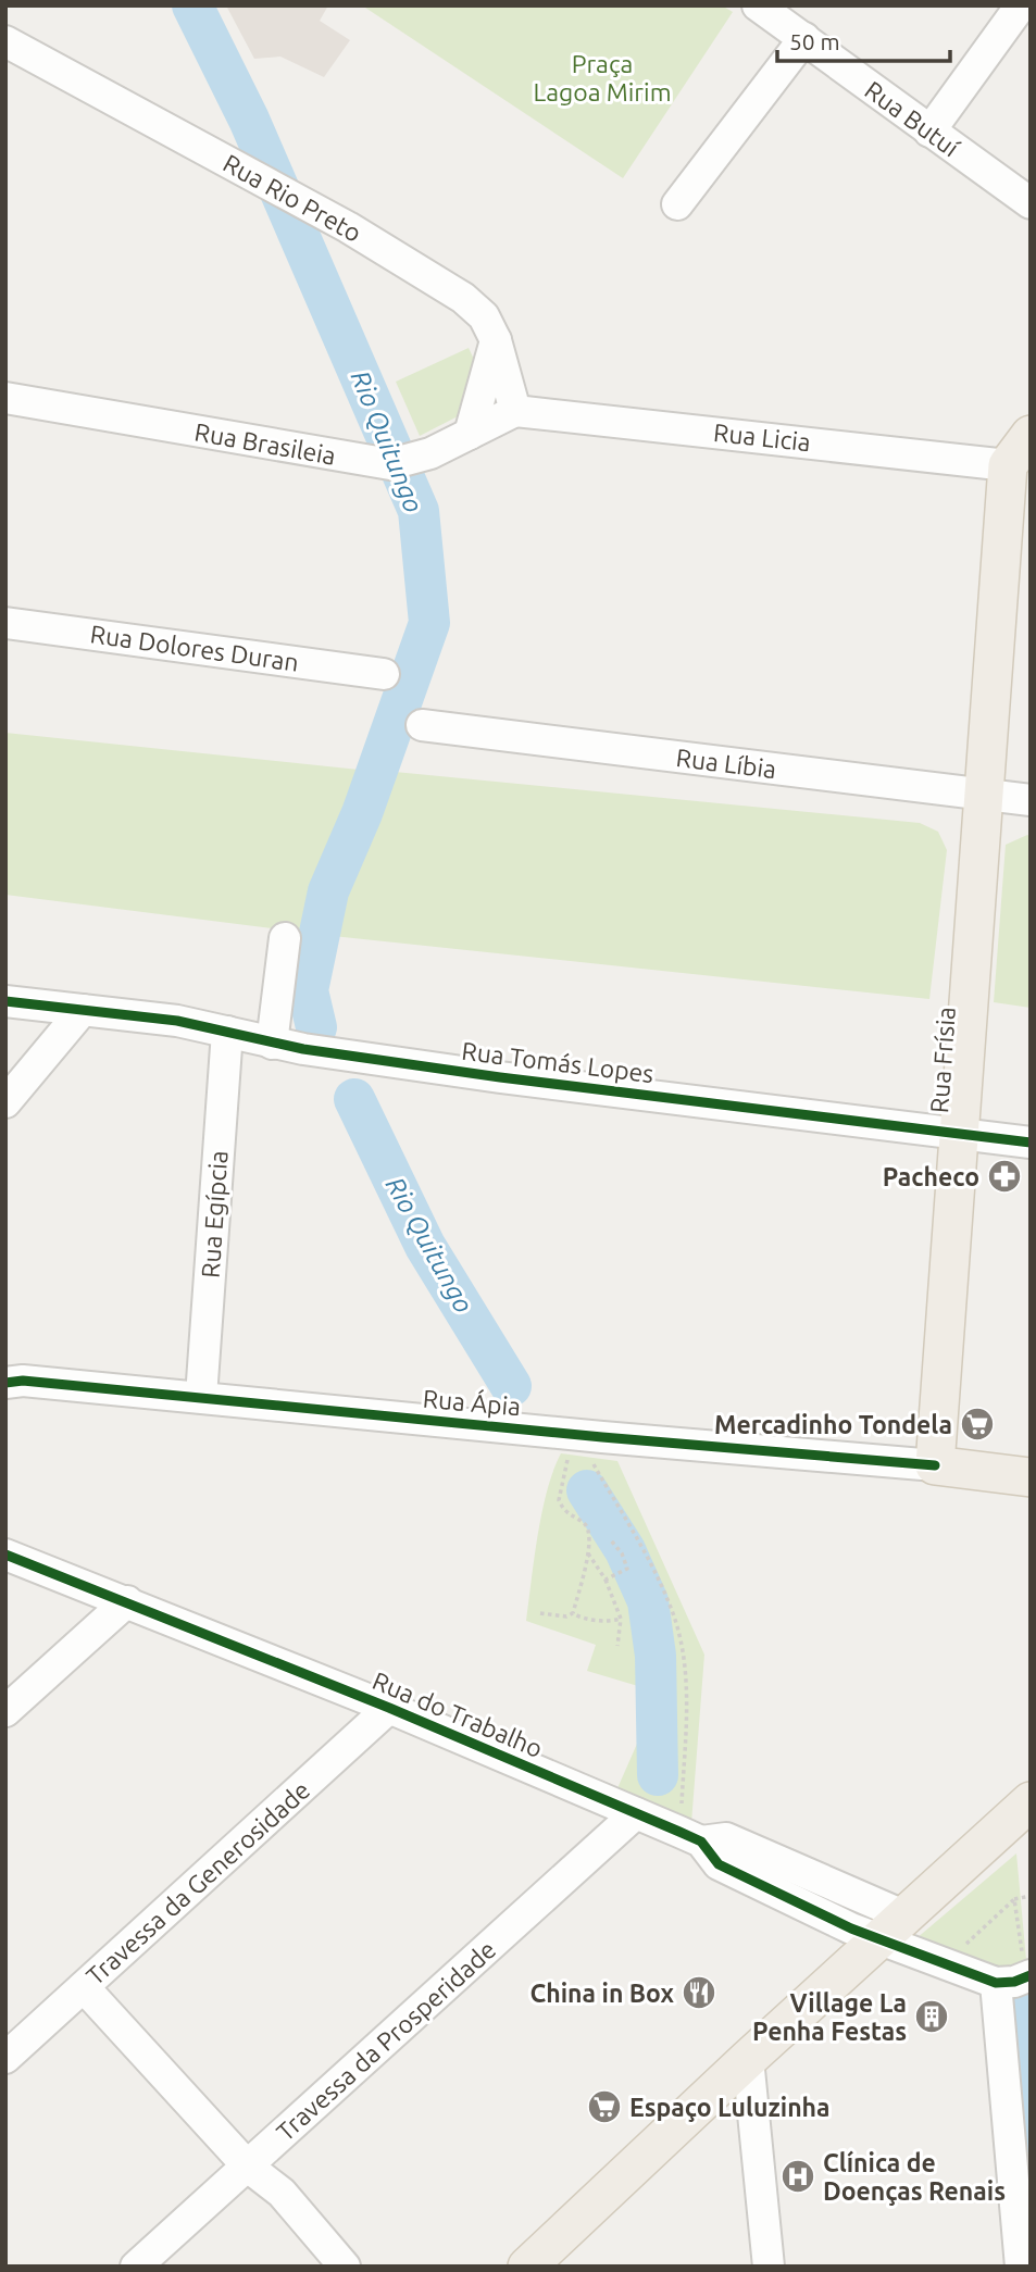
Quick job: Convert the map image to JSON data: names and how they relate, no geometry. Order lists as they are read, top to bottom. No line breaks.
{"streets":{"main road":["Rua Frísia","Rua Ápia"],"street":["Rua Butuí","Rua Rio Preto","Rua Licia","Rua Brasileia","Rua Dolores Duran","Rua Líbia","Rua Tomás Lopes","Rua Egípcia","Rua do Trabalho","Travessa da Generosidade","Travessa da Prosperidade"]},"crossings":[["Rua Rio Preto","Rua Licia"],["Rua Rio Preto","Rua Brasileia"],["Rua Licia","Rua Brasileia"],["Rua Licia","Rua Frísia"],["Rua Líbia","Rua Frísia"],["Rua Frísia","Rua Tomás Lopes"],["Rua Frísia","Rua Ápia"],["Rua Tomás Lopes","Rua Egípcia"],["Rua Egípcia","Rua Ápia"],["Rua do Trabalho","Travessa da Generosidade"],["Rua do Trabalho","Travessa da Prosperidade"]],"water":["Rio Quitungo"],"parks":["Praça Lagoa Mirim"],"places":{"pharmacy":["Pacheco"],"supermarket":["Mercadinho Tondela","Espaço Luluzinha"],"restaurant":["China in Box"],"building":["Village La Penha Festas"],"hospital":["Clínica de Doenças Renais"]},"scale_bar":"50 m"}
